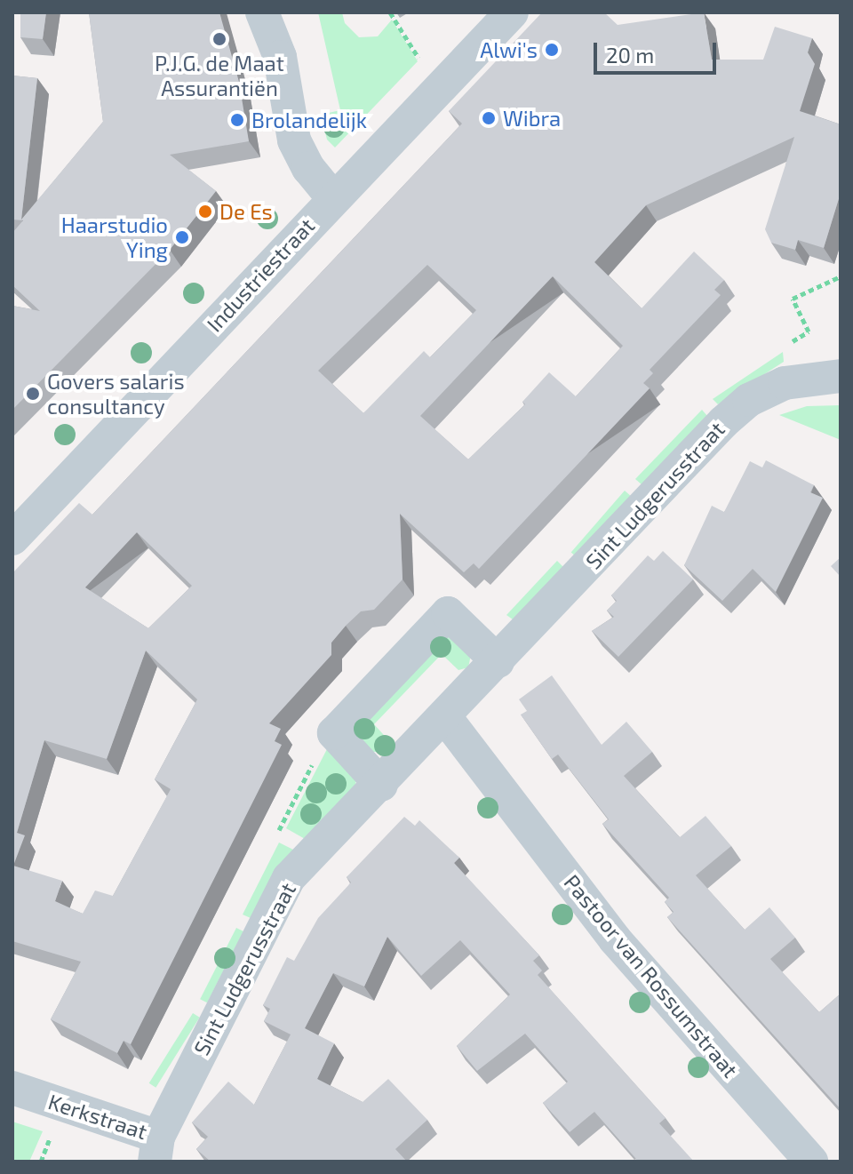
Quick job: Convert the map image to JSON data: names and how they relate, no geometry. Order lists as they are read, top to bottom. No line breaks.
{"streets":{"street":["Industriestraat","Sint Ludgerusstraat","Pastoor van Rossumstraat","Kerkstraat"]},"crossings":[["Sint Ludgerusstraat","Pastoor van Rossumstraat"],["Sint Ludgerusstraat","Kerkstraat"]],"places":["P.J.G. de Maat Assurantiën","Alwi's","Wibra","Brolandelijk","De Es","Haarstudio Ying","Govers salaris consultancy"],"scale_bar":"20 m"}
